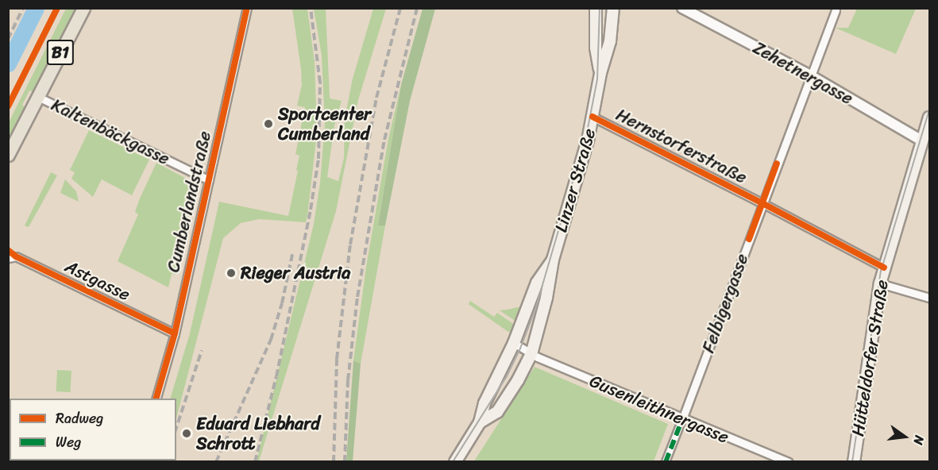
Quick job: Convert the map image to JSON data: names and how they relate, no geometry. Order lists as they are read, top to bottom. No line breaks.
{"streets":{"main road":["B1","Linzer Straße","Hütteldorfer Straße"],"street":["Zehetnergasse","Kaltenbäckgasse","Hernstorferstraße","Cumberlandstraße","Astgasse","Felbigergasse","Gusenleithnergasse"]},"crossings":[["B1","Kaltenbäckgasse"],["Zehetnergasse","Felbigergasse"],["Zehetnergasse","Hütteldorfer Straße"],["Kaltenbäckgasse","Cumberlandstraße"],["Hernstorferstraße","Linzer Straße"],["Hernstorferstraße","Felbigergasse"],["Hernstorferstraße","Hütteldorfer Straße"],["Linzer Straße","Gusenleithnergasse"],["Cumberlandstraße","Astgasse"],["Felbigergasse","Gusenleithnergasse"]],"places":["Sportcenter Cumberland","Rieger Austria","Eduard Liebhard Schrott"],"legend":["Radweg","Weg"],"north":"right"}
